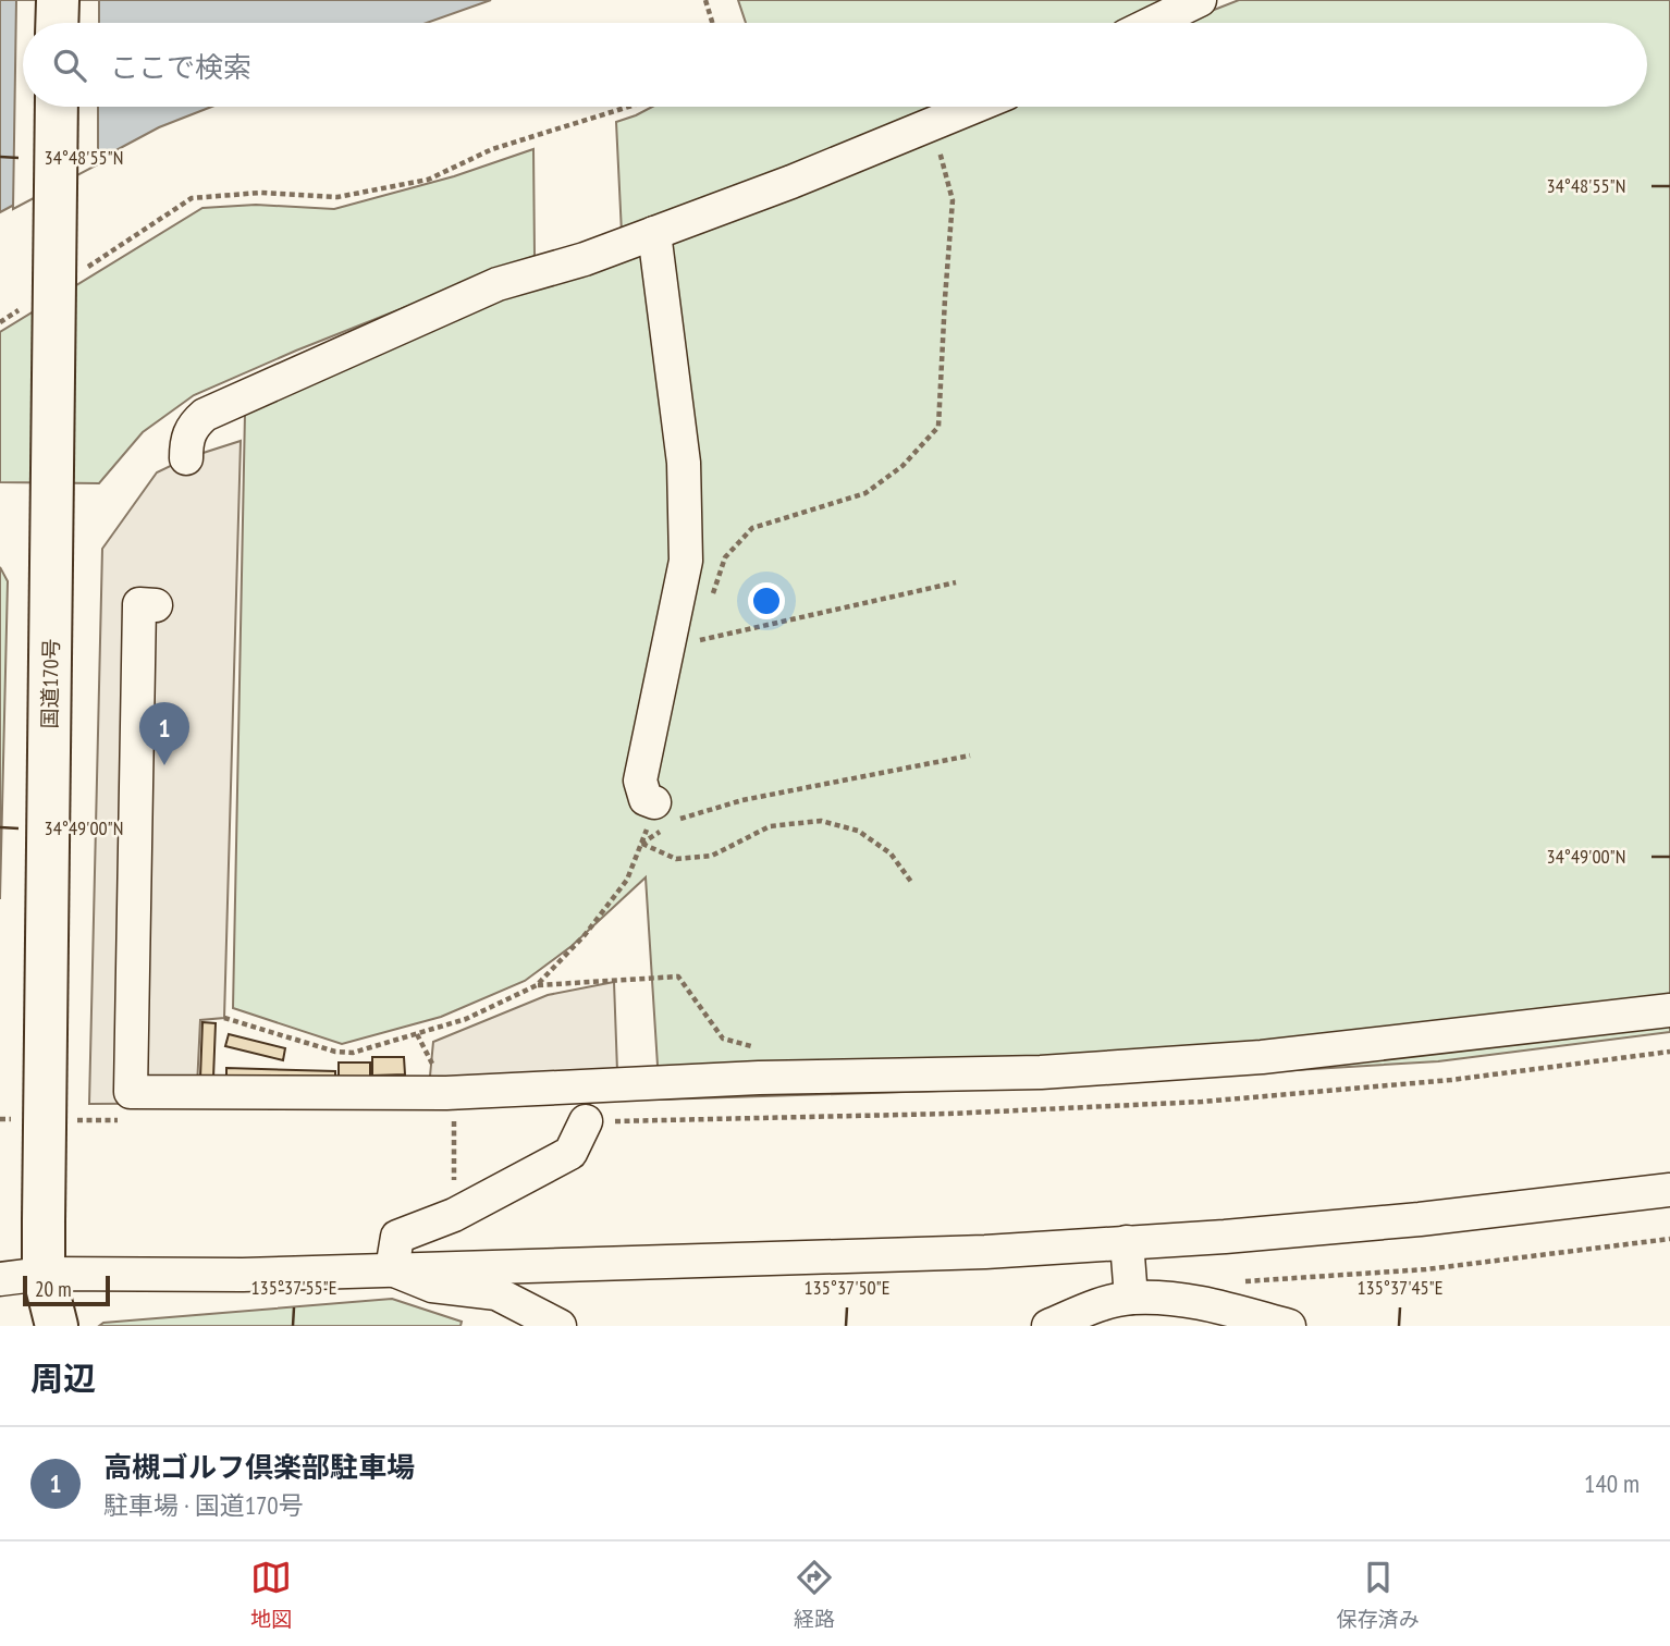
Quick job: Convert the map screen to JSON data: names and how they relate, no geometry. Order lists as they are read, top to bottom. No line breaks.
{"streets":{"highway":["国道170号"]},"scale_bar":"20 m","page":{"search":"ここで検索","pins":"1","scale":"20 m","heading":"周辺","list":[{"mark":"1","name":"高槻ゴルフ倶楽部駐車場","note":"駐車場 · 国道170号","value":"140 m"}],"nav":["地図","経路","保存済み"]},"coordinates":["34°48'55\"N","34°49'00\"N","135°37'55\"E","135°37'50\"E","135°37'45\"E"]}
